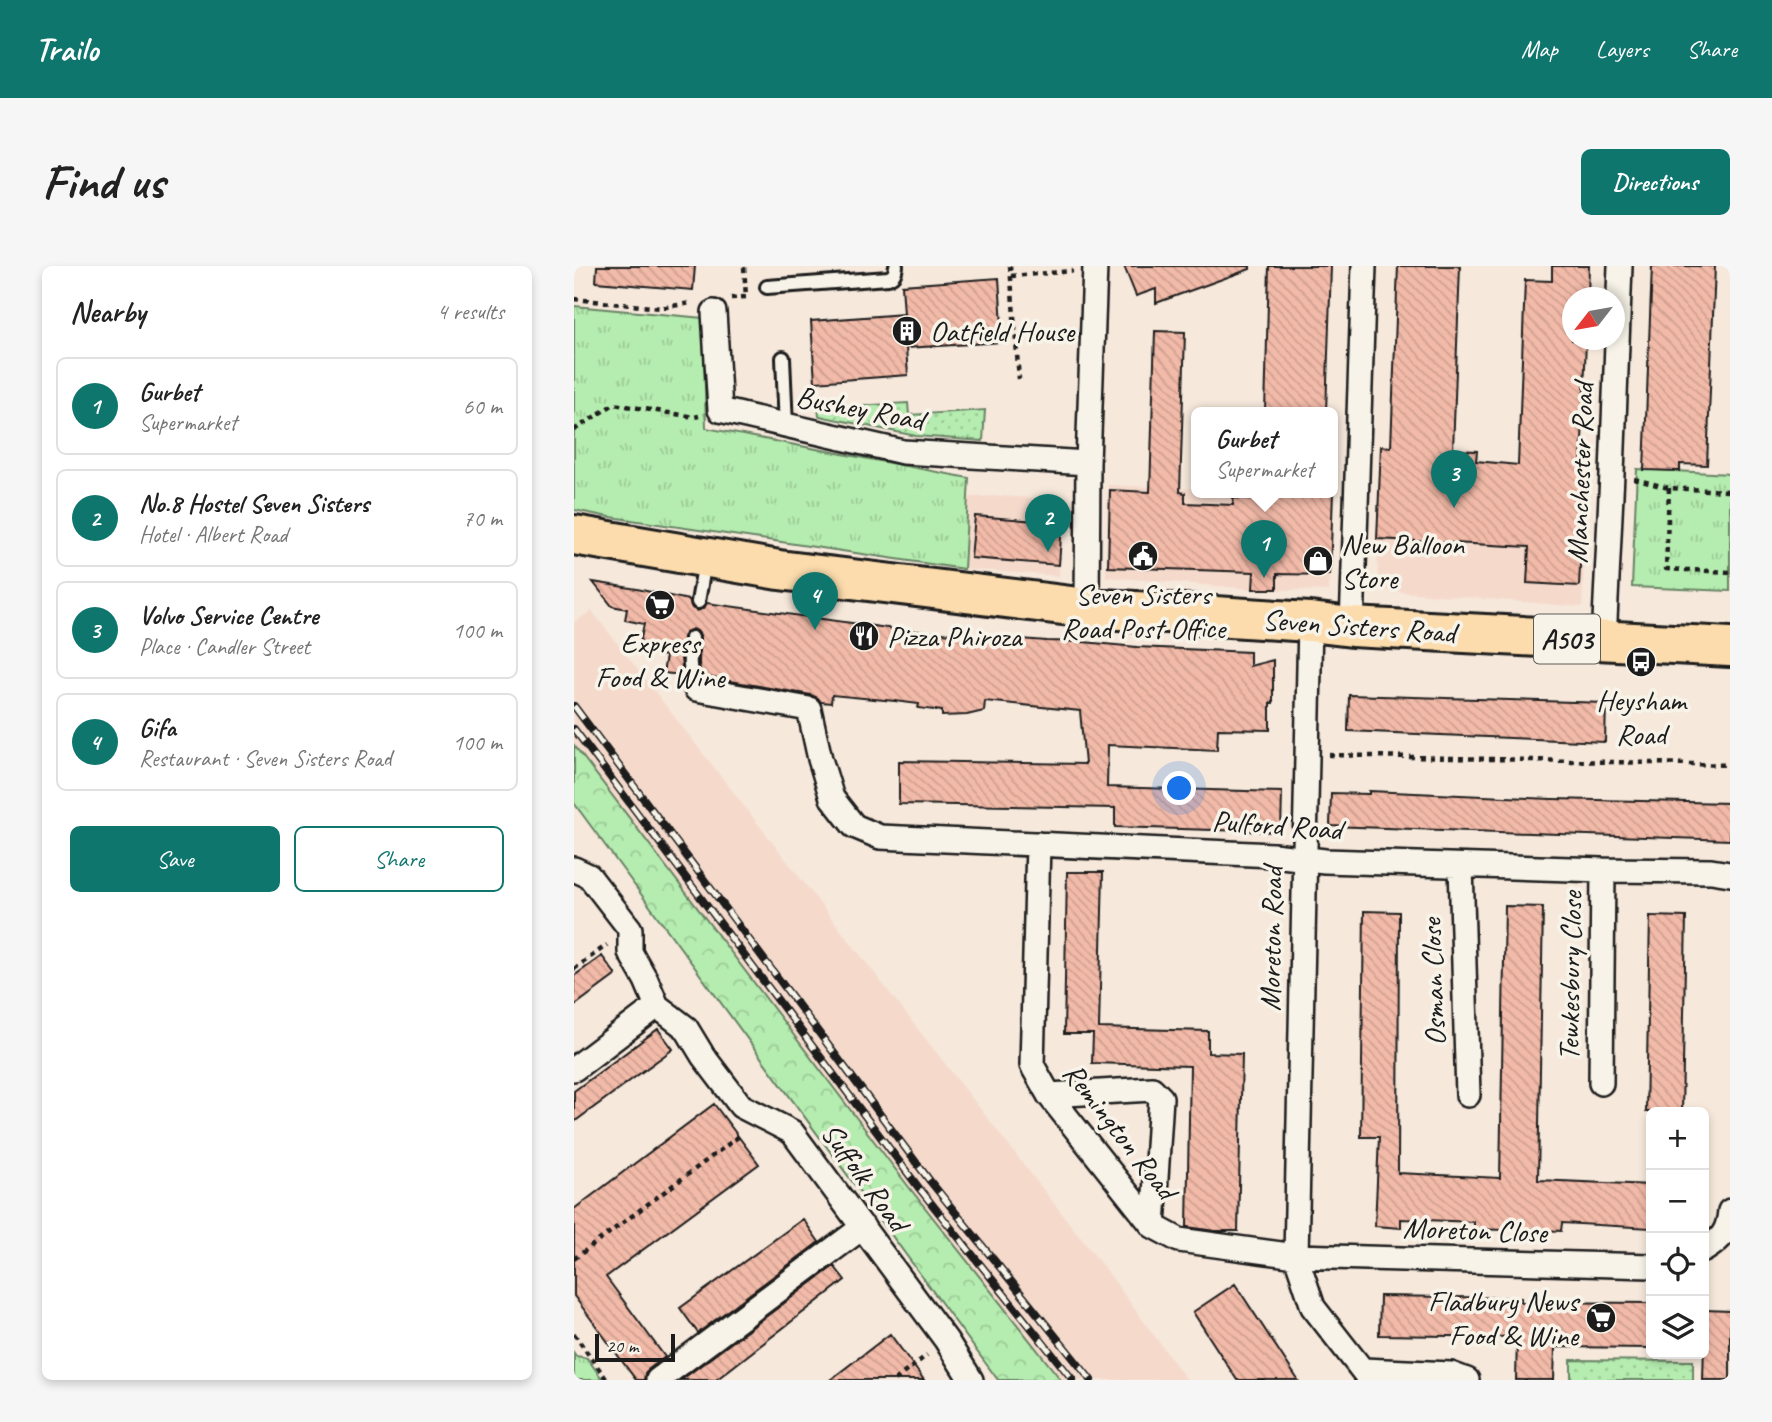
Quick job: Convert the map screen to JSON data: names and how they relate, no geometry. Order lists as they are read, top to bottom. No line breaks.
{"streets":{"highway":["Seven Sisters Road","A503"],"street":["Bushey Road","Manchester Road","Pulford Road","Moreton Road","Tewkesbury Close","Osman Close","Remington Road","Suffolk Road","Moreton Close"]},"crossings":[["Manchester Road","Seven Sisters Road"],["Seven Sisters Road","Moreton Road"],["Pulford Road","Moreton Road"],["Pulford Road","Tewkesbury Close"],["Pulford Road","Osman Close"],["Pulford Road","Remington Road"],["Moreton Road","Remington Road"],["Moreton Road","Moreton Close"],["Remington Road","Moreton Close"]],"places":{"building":["Oatfield House"],"public building":["Seven Sisters Road Post Office"],"shop":["New Balloon Store"],"supermarket":["Express Food & Wine","Fladbury News Food & Wine"],"restaurant":["Pizza Phiroza"],"bus stop":["Heysham Road"]},"scale_bar":"20 m","north":"bottom left","page":{"header":"Trailo","nav":["Map","Layers","Share"],"buttons":["Directions",["Save","Share"]],"title":"Find us","heading":["Nearby","4 results"],"list":[{"mark":"1","name":"Gurbet","note":"Supermarket","value":"60 m"},{"mark":"2","name":"No.8 Hostel Seven Sisters","note":"Hotel · Albert Road","value":"70 m"},{"mark":"3","name":"Volvo Service Centre","note":"Place · Candler Street","value":"100 m"},{"mark":"4","name":"Gifa","note":"Restaurant · Seven Sisters Road","value":"100 m"}],"popup":["Gurbet","Supermarket"],"pins":["3","2","1","4"],"map_buttons":["+","−"],"scale":"20 m"}}
